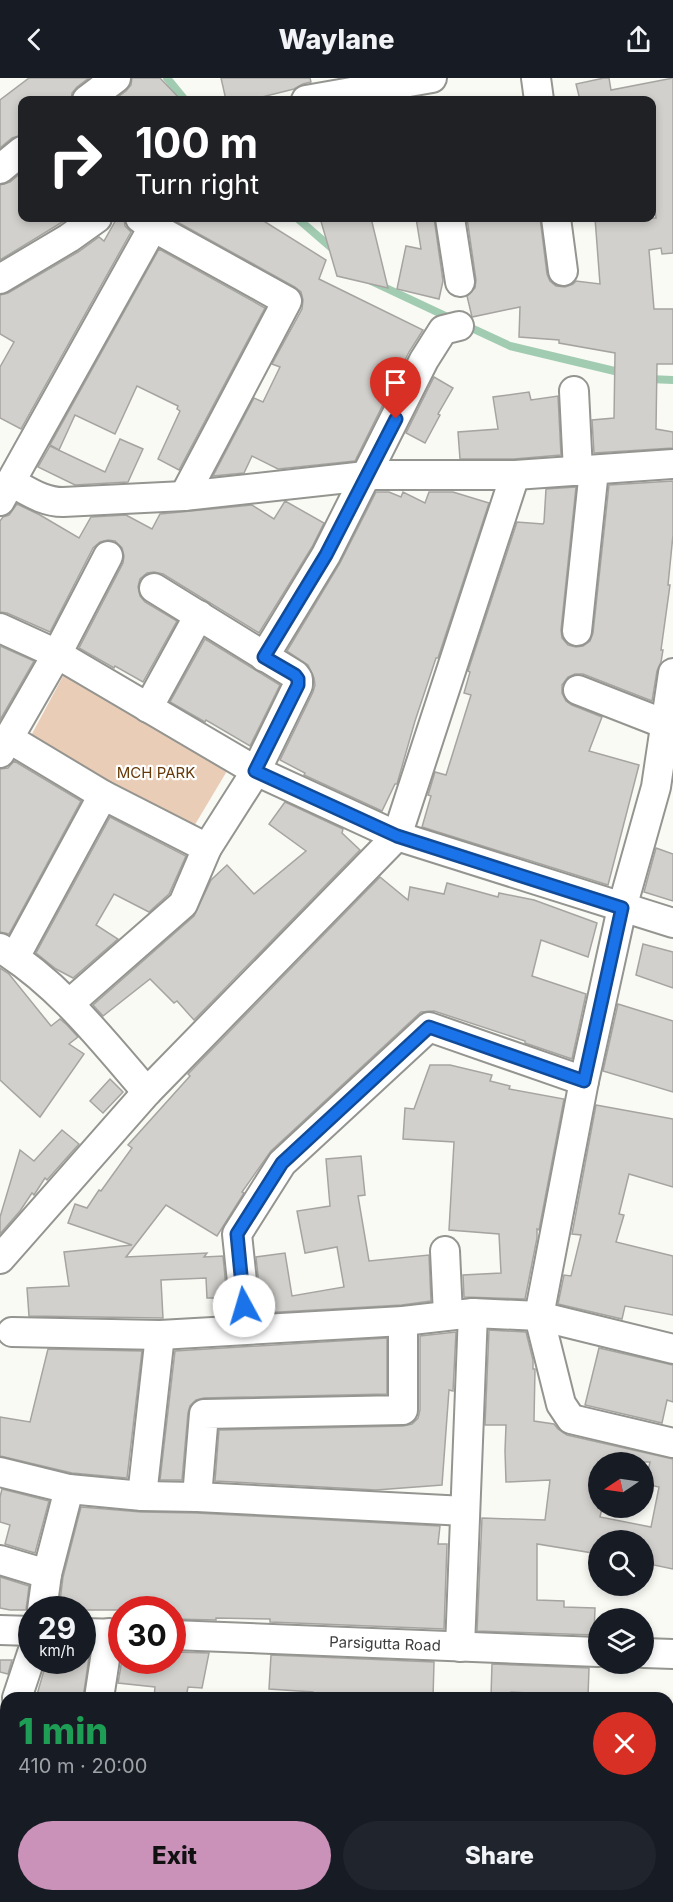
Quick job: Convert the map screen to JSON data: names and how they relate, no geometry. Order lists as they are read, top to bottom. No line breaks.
{"streets":{"street":["Parsigutta Road"]},"parks":["MCH PARK"],"north":"left","page":{"header":"Waylane","turn":["100 m","Turn right"],"speed":"29 km/h","limit":"30","heading":["1 min","410 m · 20:00"],"buttons":["Exit","Share"]}}
